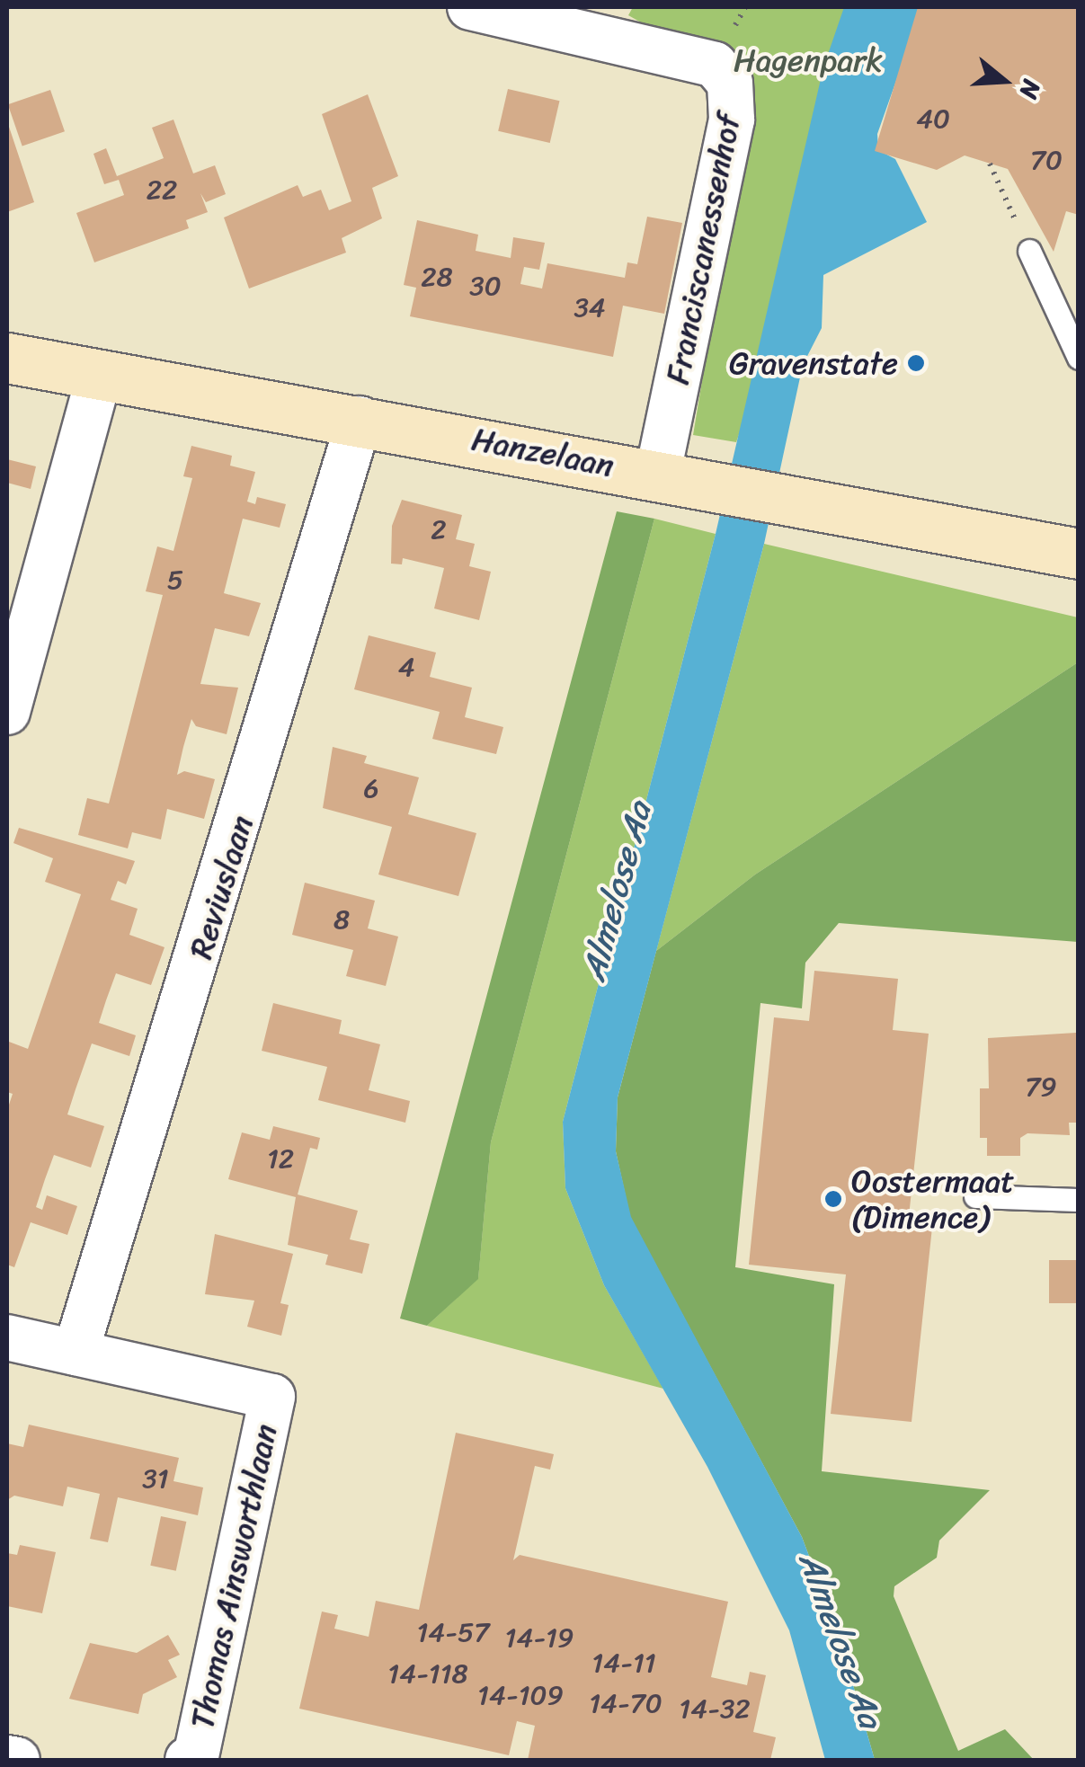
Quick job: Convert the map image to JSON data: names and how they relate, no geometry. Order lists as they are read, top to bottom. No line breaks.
{"streets":{"street":["Franciscanessenhof","Hanzelaan","Reviuslaan","Thomas Ainsworthlaan"]},"crossings":[["Franciscanessenhof","Hanzelaan"],["Hanzelaan","Reviuslaan"],["Reviuslaan","Thomas Ainsworthlaan"]],"water":["Almelose Aa"],"parks":["Hagenpark"],"places":["Gravenstate","Oostermaat (Dimence)"],"house_numbers":["40","70","22","28","30","34","2","5","4","6","8","79","12","31","14-57","14-19","14-11","14-118","14-109","14-70","14-32"],"north":"right"}
